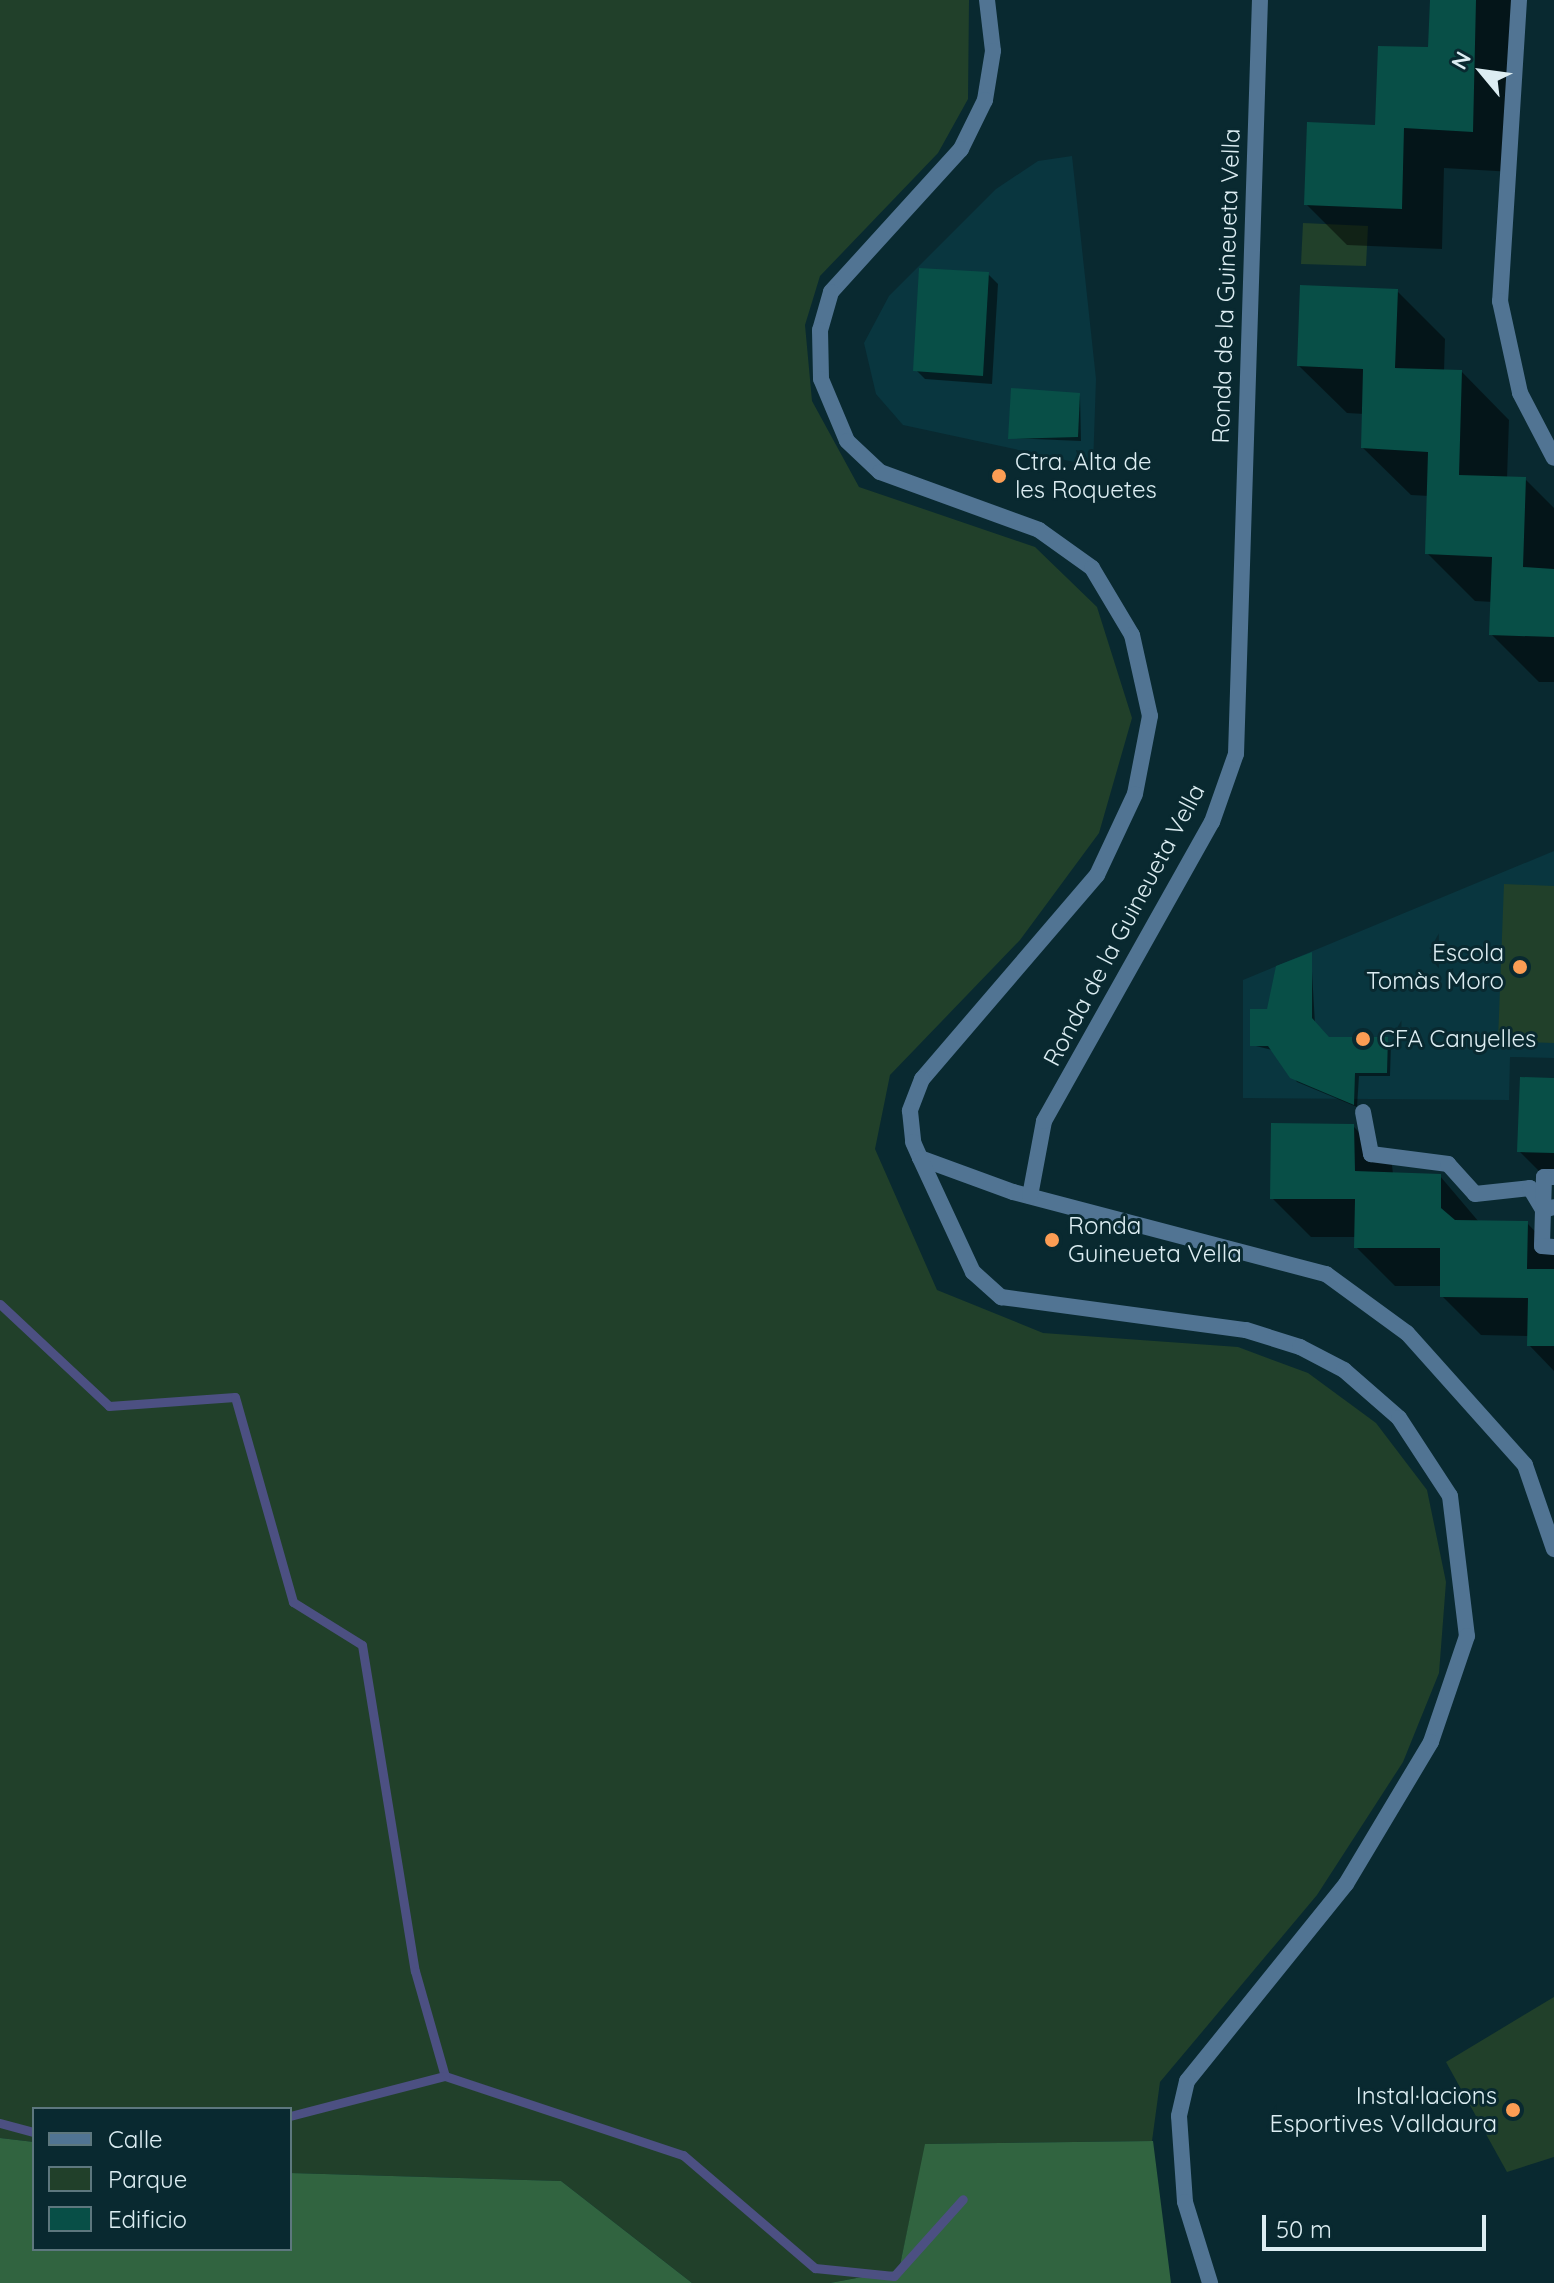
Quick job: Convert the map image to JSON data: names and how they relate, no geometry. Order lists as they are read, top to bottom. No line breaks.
{"streets":{"street":["Ronda de la Guineueta Vella"]},"places":["Ctra. Alta de les Roquetes","Escola Tomàs Moro","CFA Canyelles","Ronda Guineueta Vella","Instal·lacions Esportives Valldaura"],"legend":["Calle","Parque","Edificio"],"scale_bar":"50 m","north":"top left"}
